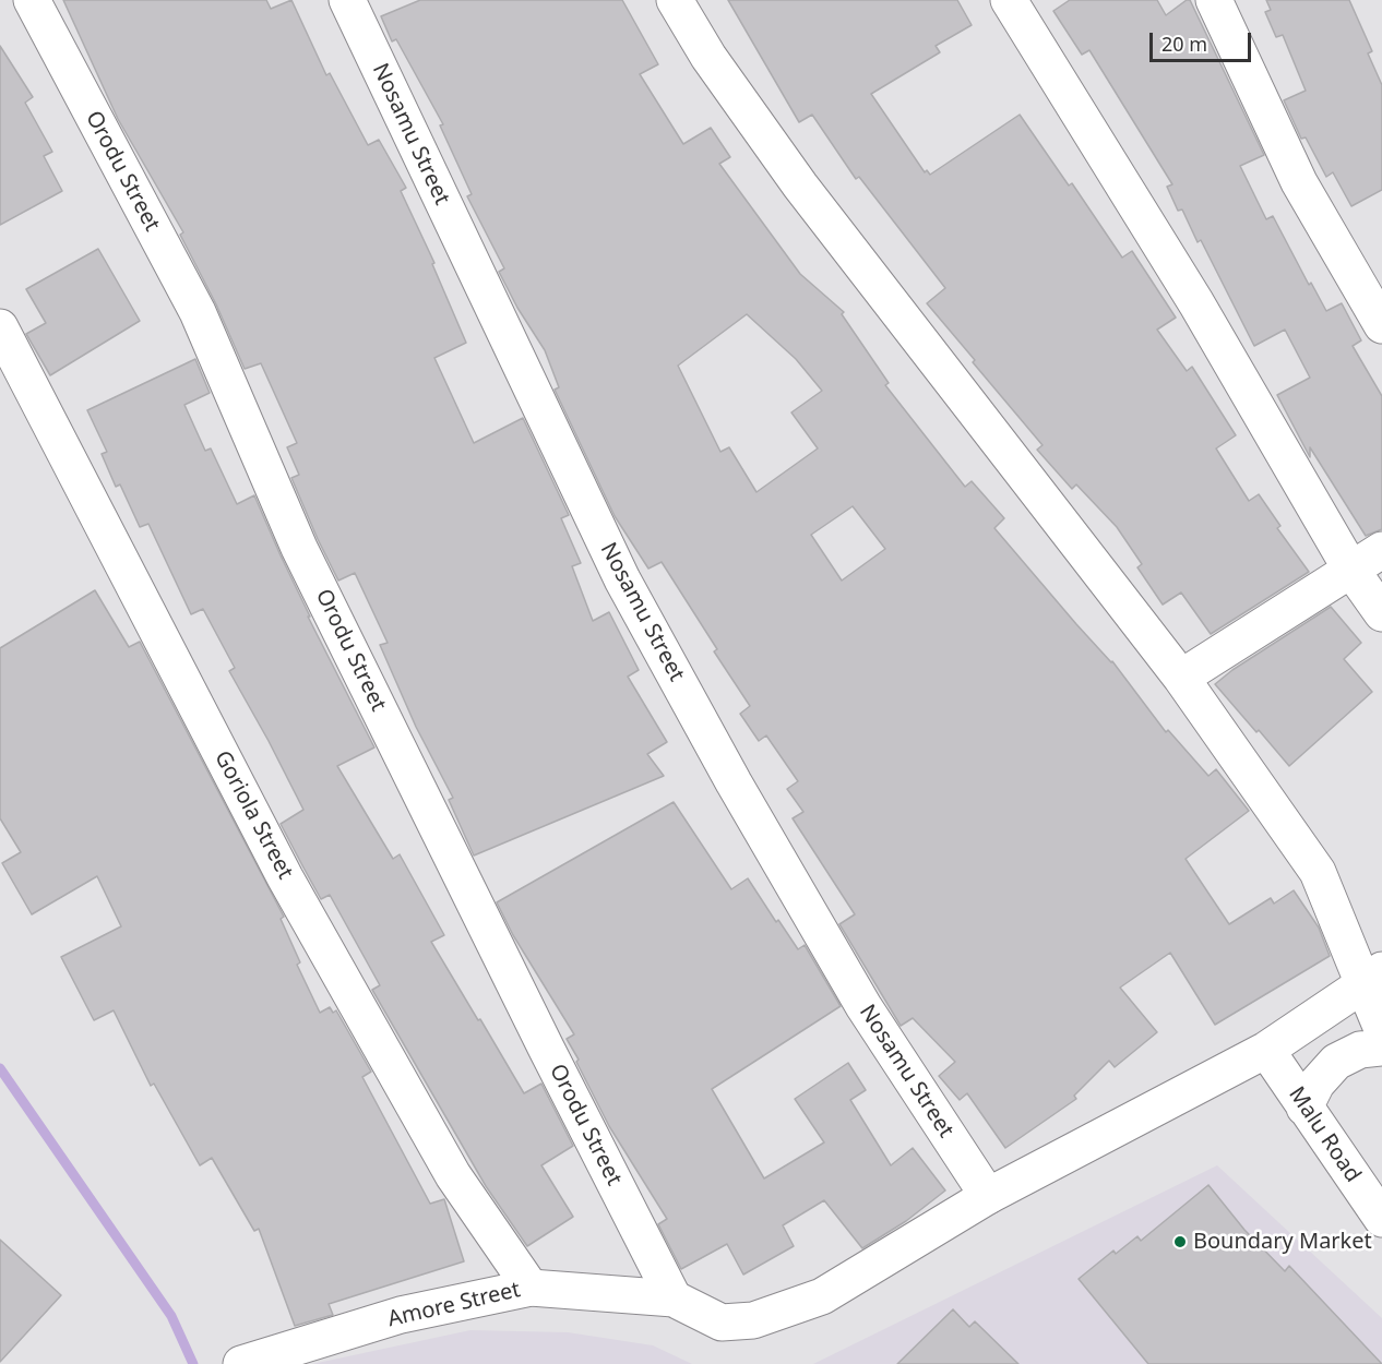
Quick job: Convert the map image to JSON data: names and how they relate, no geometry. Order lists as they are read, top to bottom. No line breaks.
{"streets":{"street":["Nosamu Street","Orodu Street","Goriola Street","Malu Road","Amore Street"]},"crossings":[["Orodu Street","Amore Street"],["Goriola Street","Amore Street"]],"places":["Boundary Market"],"scale_bar":"20 m"}
